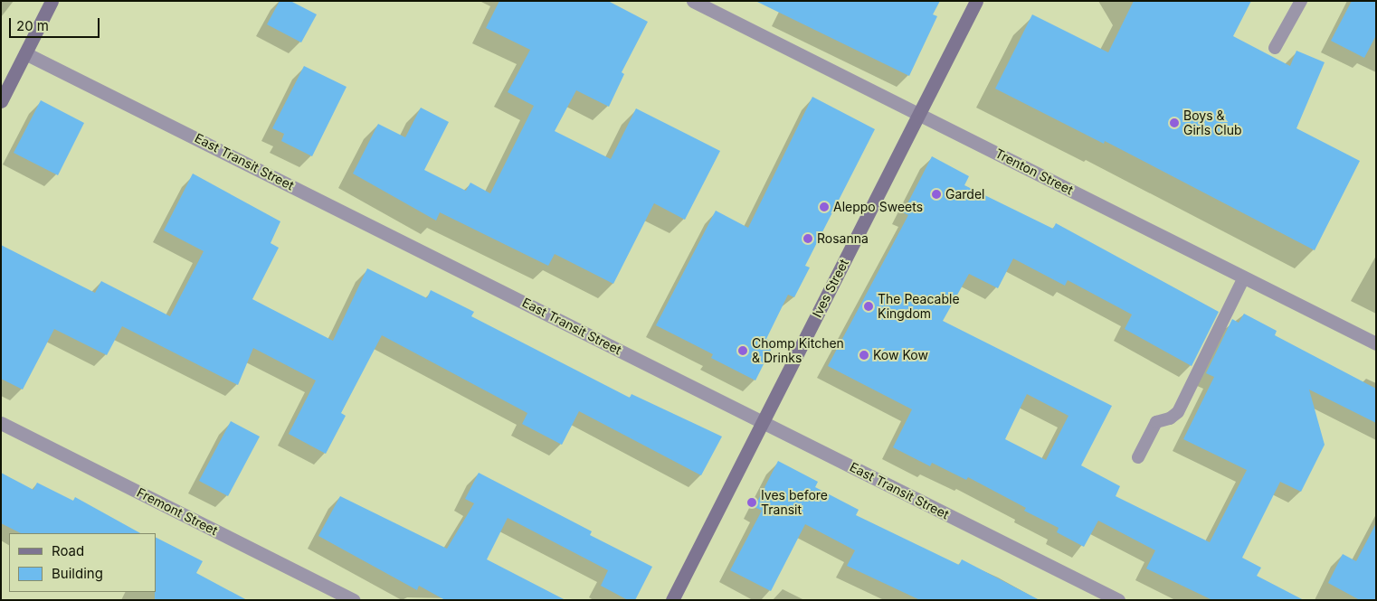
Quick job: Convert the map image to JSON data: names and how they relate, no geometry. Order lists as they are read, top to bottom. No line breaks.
{"streets":{"street":["East Transit Street","Trenton Street","Ives Street","Fremont Street"]},"crossings":[["East Transit Street","Ives Street"],["Trenton Street","Ives Street"]],"places":["Boys & Girls Club","Gardel","Aleppo Sweets","Rosanna","The Peacable Kingdom","Chomp Kitchen & Drinks","Kow Kow","Ives before Transit"],"legend":["Road","Building"],"scale_bar":"20 m"}
